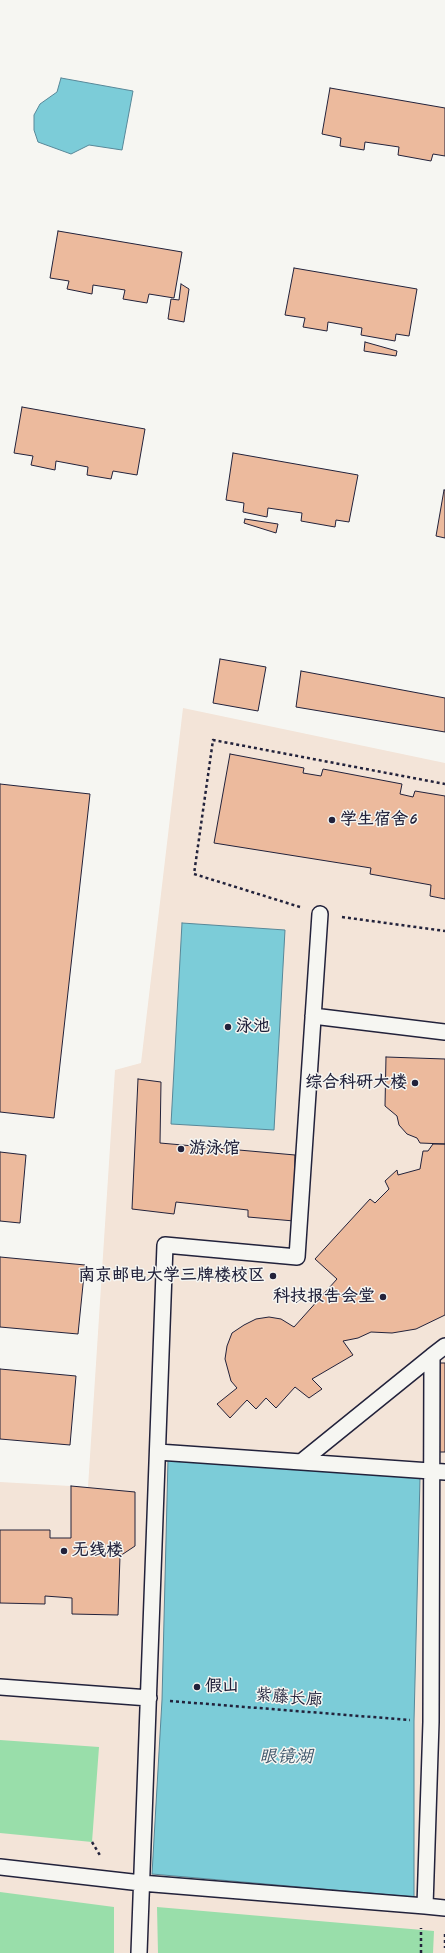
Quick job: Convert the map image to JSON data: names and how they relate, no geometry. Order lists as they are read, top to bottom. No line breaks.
{"streets":{"path":["紫藤长廊"]},"water":["眼镜湖"],"places":["学生宿舍6","泳池","综合科研大楼","游泳馆","南京邮电大学三牌楼校区","科技报告会堂","无线楼","假山"]}
